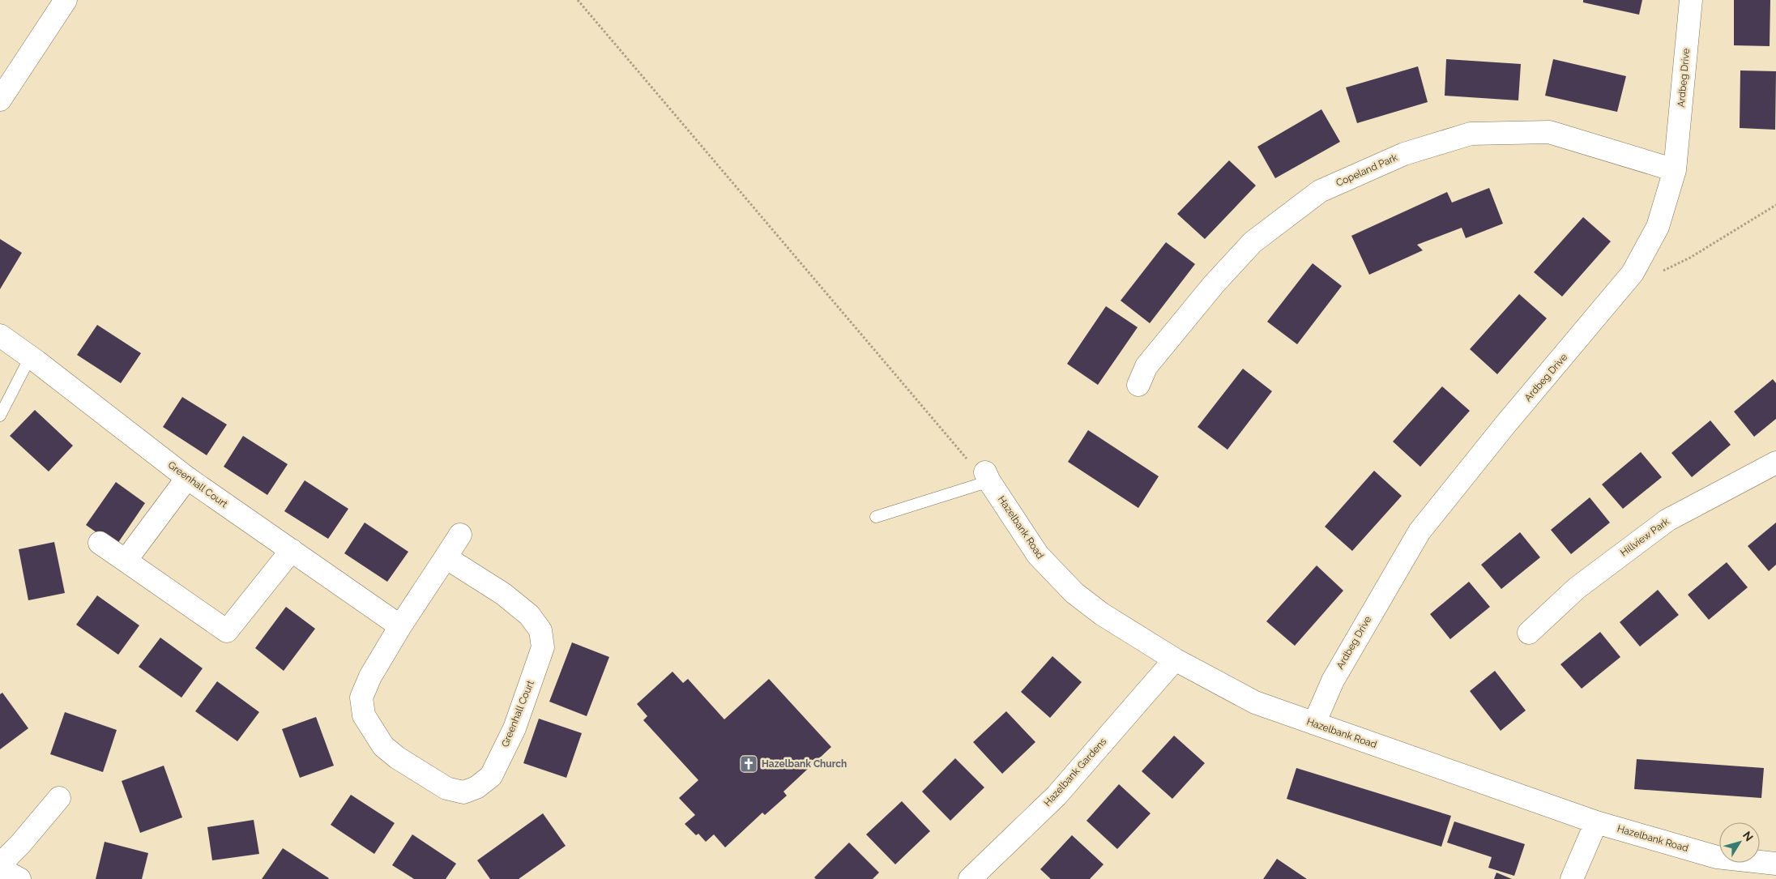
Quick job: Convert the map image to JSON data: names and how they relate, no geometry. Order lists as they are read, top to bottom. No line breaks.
{"streets":{"street":["Ardbeg Drive","Copeland Park","Greenhall Court","Hazelbank Road","Hillview Park","Hazelbank Gardens"]},"crossings":[["Ardbeg Drive","Copeland Park"],["Ardbeg Drive","Hazelbank Road"],["Hazelbank Road","Hazelbank Gardens"]],"places":{"church":["Hazelbank Church"]},"north":"top right"}
